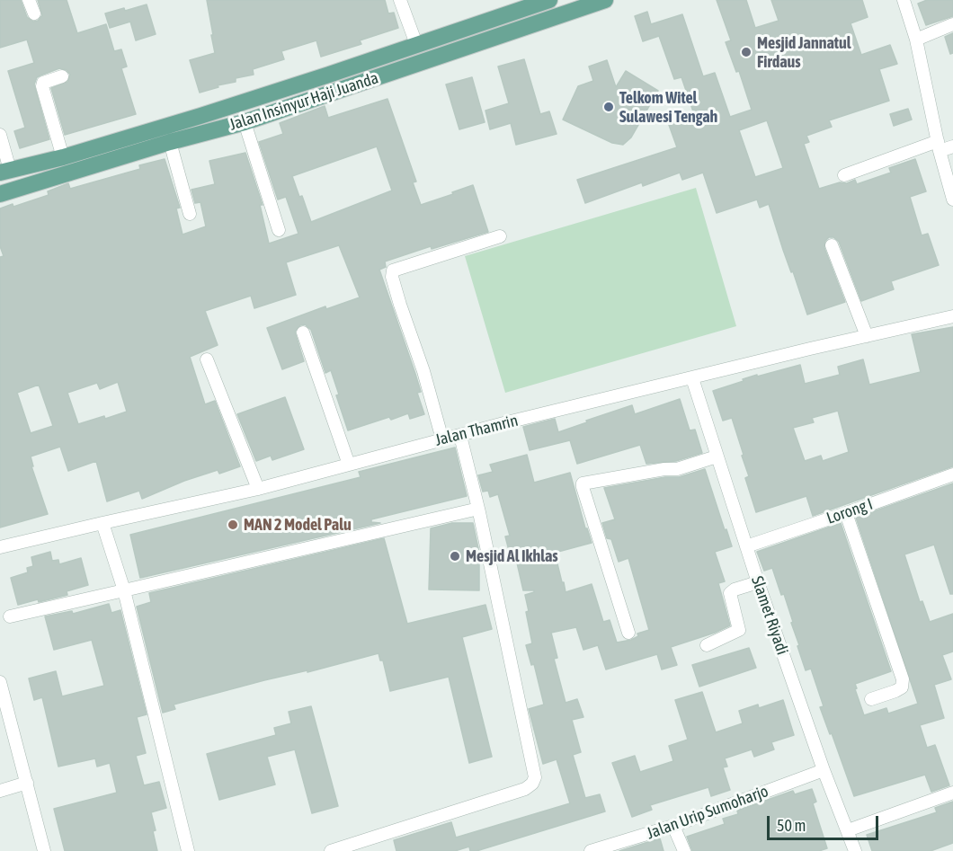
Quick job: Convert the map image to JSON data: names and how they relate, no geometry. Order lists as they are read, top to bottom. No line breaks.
{"streets":{"main road":["Jalan Insinyur Haji Juanda"],"street":["Jalan Thamrin","Lorong I","Slamet Riyadi","Jalan Urip Sumoharjo"]},"crossings":[["Jalan Thamrin","Slamet Riyadi"],["Lorong I","Slamet Riyadi"],["Slamet Riyadi","Jalan Urip Sumoharjo"]],"places":["Mesjid Jannatul Firdaus","Telkom Witel Sulawesi Tengah","MAN 2 Model Palu","Mesjid Al Ikhlas"],"scale_bar":"50 m"}
